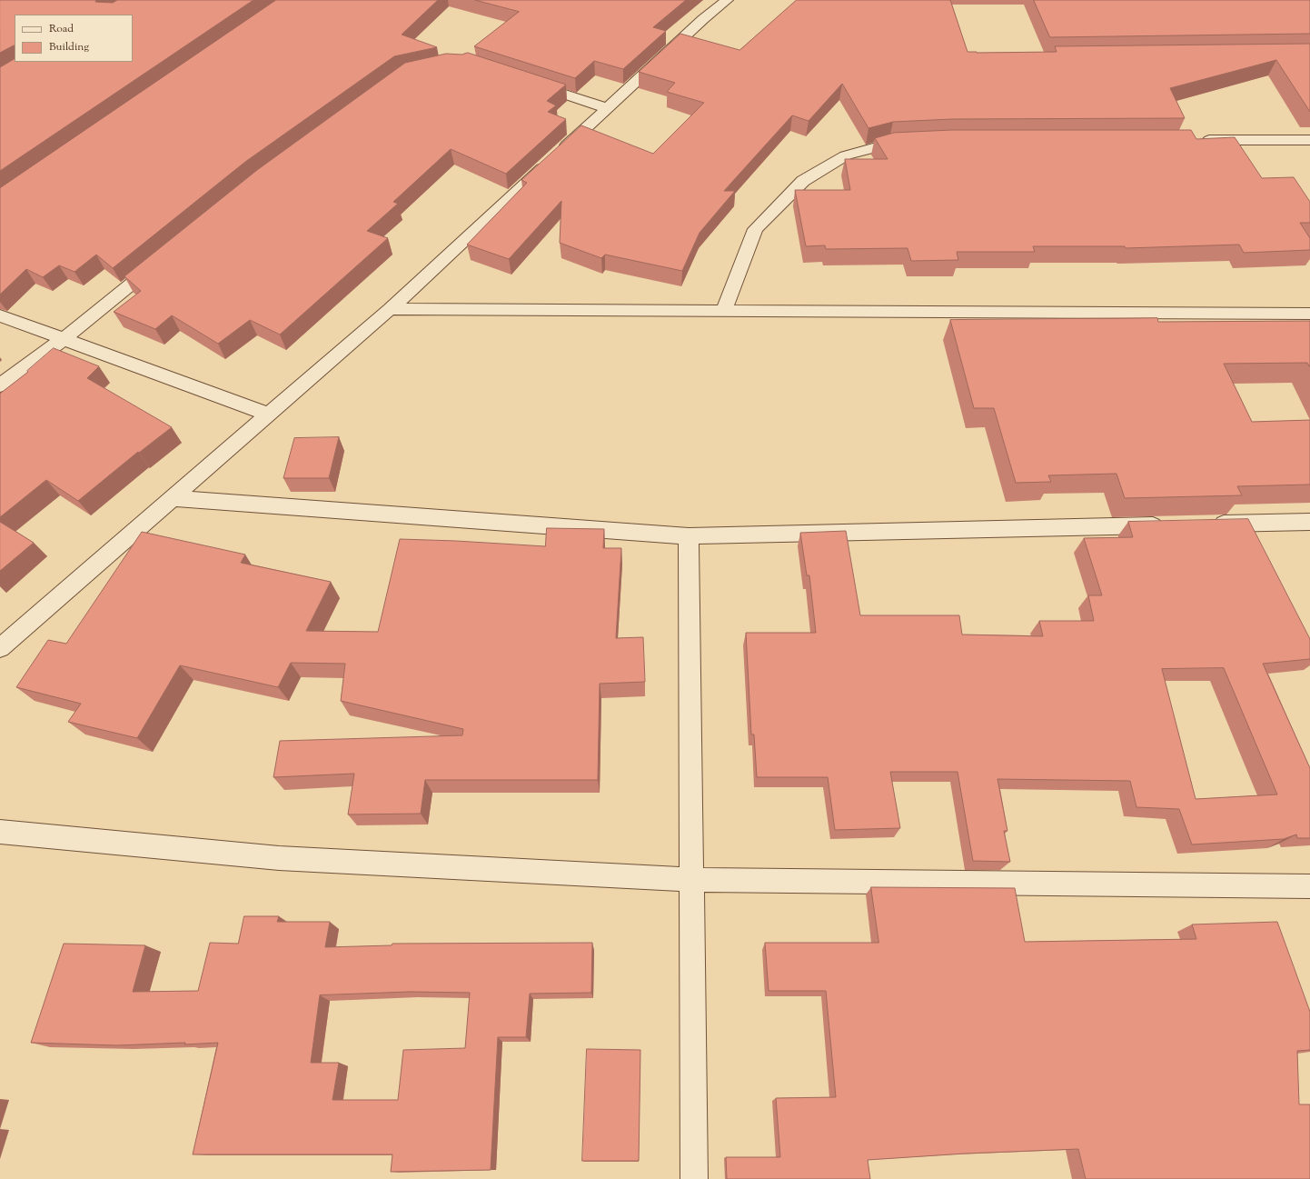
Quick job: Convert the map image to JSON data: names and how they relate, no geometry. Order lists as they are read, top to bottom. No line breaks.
{"legend":["Road","Building"]}
